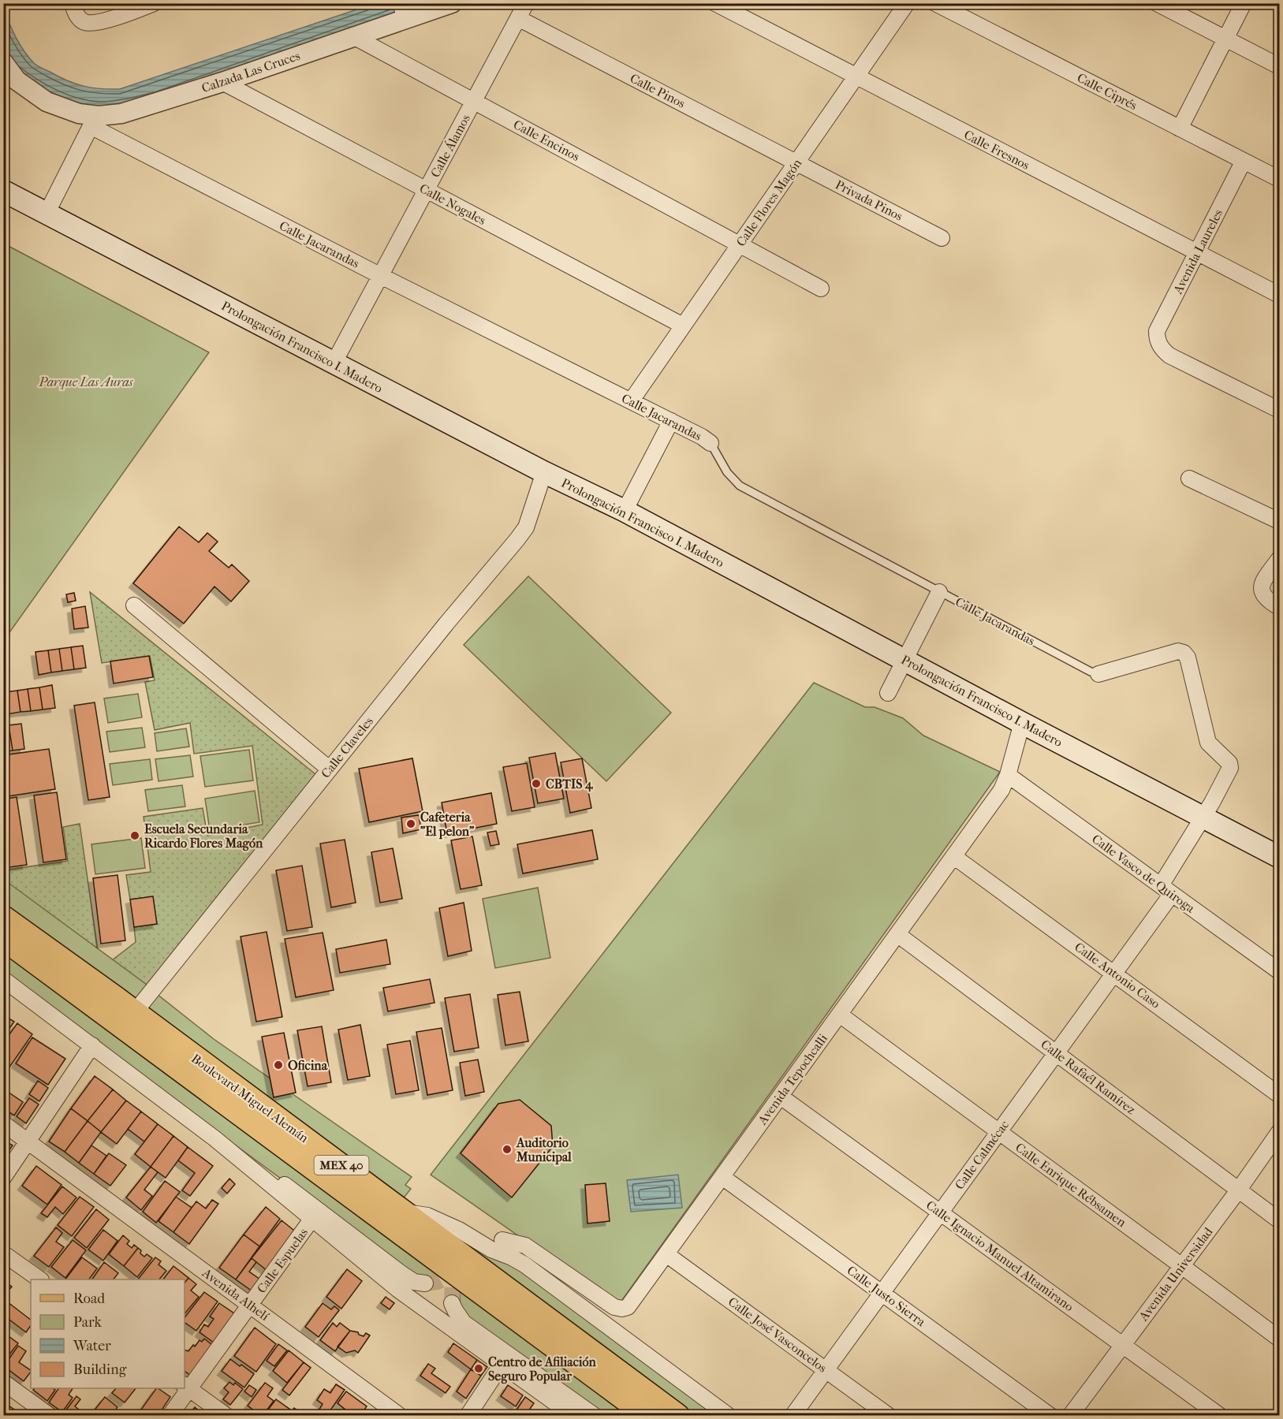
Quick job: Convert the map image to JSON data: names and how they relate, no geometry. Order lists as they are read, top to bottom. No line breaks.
{"streets":{"main road":["Prolongación Francisco I. Madero","Boulevard Miguel Alemán","MEX 40"],"street":["Calzada Las Cruces","Calle Pinos","Calle Ciprés","Calle Encinos","Calle Álamos","Calle Fresnos","Privada Pinos","Calle Flores Magón","Calle Nogales","Calle Jacarandas","Avenida Laureles","Calle Claveles","Calle Vasco de Quiroga","Calle Antonio Caso","Calle Rafaél Ramírez","Avenida Tepochcalli","Calle Calmécac","Calle Enrique Rébsamen","Calle Ignacio Manuel Altamirano","Calle Espuelas","Avenida Universidad","Avenida Alhelí","Calle Justo Sierra","Calle José Vasconcelos"]},"crossings":[["Calzada Las Cruces","Calle Encinos"],["Calzada Las Cruces","Calle Nogales"],["Calzada Las Cruces","Calle Jacarandas"],["Calle Pinos","Calle Álamos"],["Calle Pinos","Privada Pinos"],["Calle Pinos","Calle Flores Magón"],["Calle Ciprés","Avenida Laureles"],["Calle Encinos","Calle Álamos"],["Calle Encinos","Calle Flores Magón"],["Calle Álamos","Calle Nogales"],["Calle Álamos","Calle Jacarandas"],["Calle Álamos","Prolongación Francisco I. Madero"],["Calle Fresnos","Calle Flores Magón"],["Calle Fresnos","Avenida Laureles"],["Privada Pinos","Calle Flores Magón"],["Calle Flores Magón","Calle Nogales"],["Calle Flores Magón","Calle Jacarandas"],["Calle Jacarandas","Calle Calmécac"],["Prolongación Francisco I. Madero","Calle Claveles"],["Prolongación Francisco I. Madero","Avenida Tepochcalli"],["Prolongación Francisco I. Madero","Calle Calmécac"],["Calle Claveles","Boulevard Miguel Alemán"],["Calle Vasco de Quiroga","Avenida Tepochcalli"],["Calle Vasco de Quiroga","Calle Calmécac"],["Calle Antonio Caso","Avenida Tepochcalli"],["Calle Antonio Caso","Calle Calmécac"],["Calle Rafaél Ramírez","Avenida Tepochcalli"],["Calle Rafaél Ramírez","Calle Calmécac"],["Calle Rafaél Ramírez","Avenida Universidad"],["Avenida Tepochcalli","Calle Enrique Rébsamen"],["Avenida Tepochcalli","Calle Ignacio Manuel Altamirano"],["Avenida Tepochcalli","Calle Justo Sierra"],["Avenida Tepochcalli","Calle José Vasconcelos"],["Calle Calmécac","Calle Enrique Rébsamen"],["Calle Calmécac","Calle Ignacio Manuel Altamirano"],["Calle Calmécac","Calle Justo Sierra"],["Calle Calmécac","Calle José Vasconcelos"],["Calle Enrique Rébsamen","Avenida Universidad"],["Calle Ignacio Manuel Altamirano","Avenida Universidad"],["Calle Espuelas","Avenida Alhelí"]],"parks":["Parque Las Auras"],"places":["CBTIS 4","Cafeteria \"El pelon\"","Escuela Secundaria Ricardo Flores Magón","Oficina","Auditorio Municipal","Centro de Afiliación Seguro Popular"],"legend":["Road","Park","Water","Building"]}
